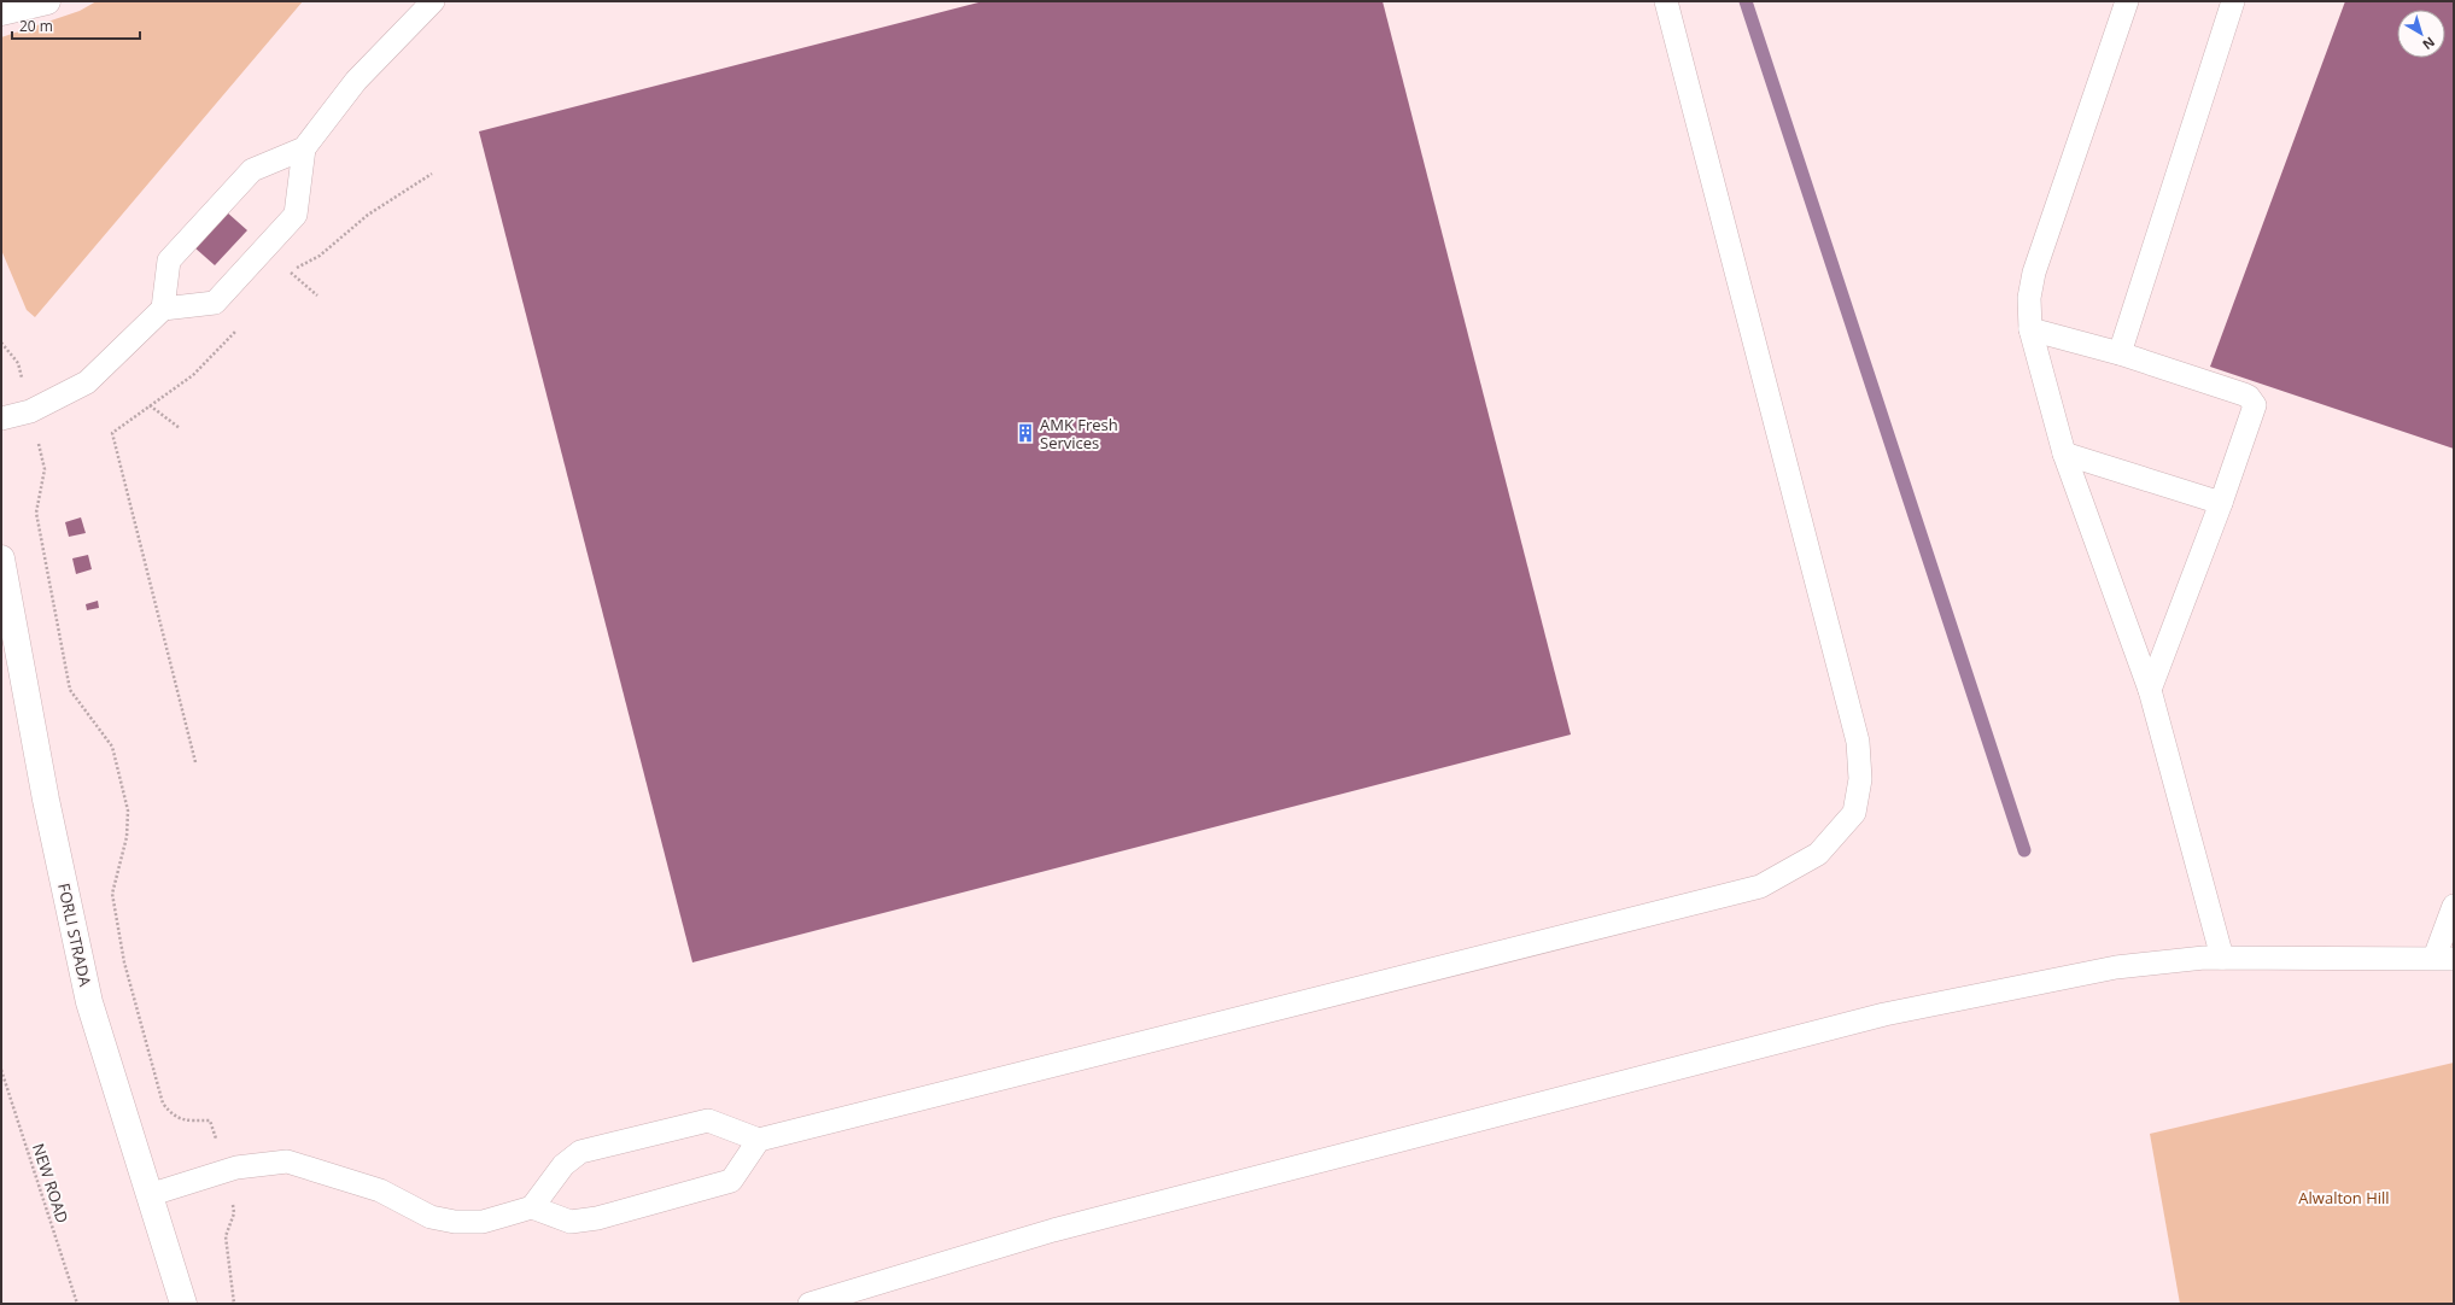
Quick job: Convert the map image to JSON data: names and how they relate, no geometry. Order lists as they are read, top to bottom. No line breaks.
{"streets":{"street":["FORLI STRADA"],"path":["NEW ROAD"]},"parks":["Alwalton Hill"],"places":{"building":["AMK Fresh Services"]},"scale_bar":"20 m","north":"bottom right"}
